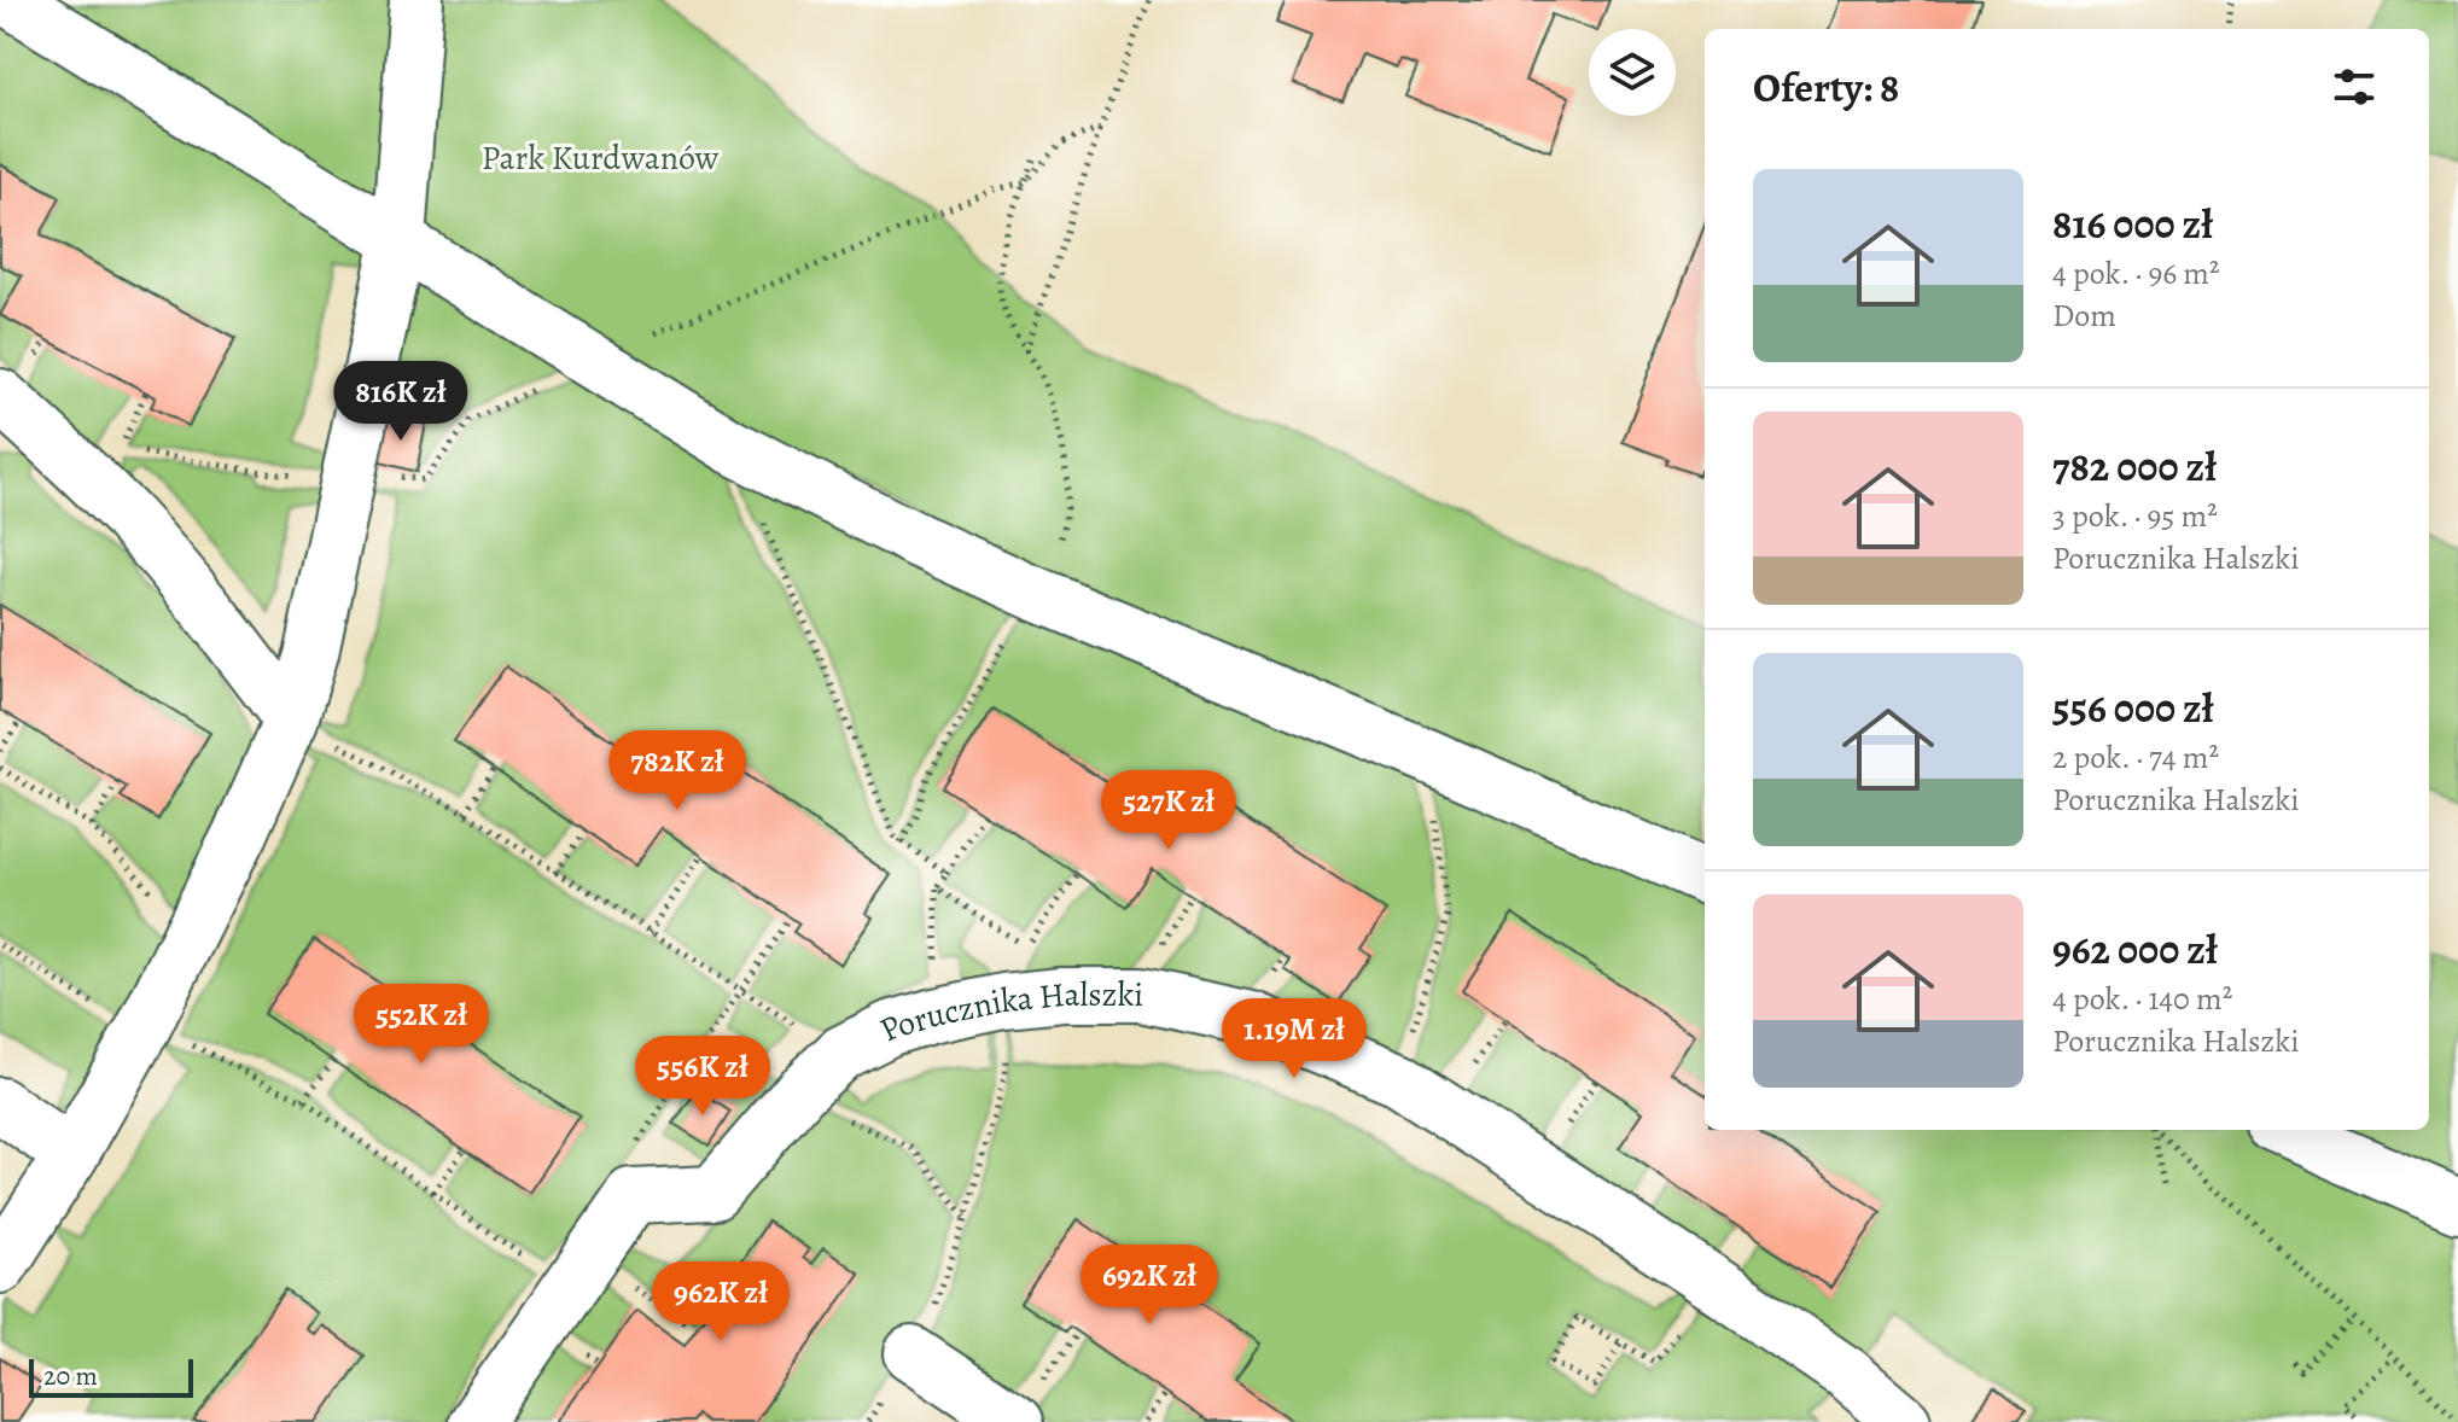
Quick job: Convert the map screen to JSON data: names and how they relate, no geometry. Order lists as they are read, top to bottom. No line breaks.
{"streets":{"street":["Porucznika Halszki"]},"parks":["Park Kurdwanów"],"scale_bar":"20 m","page":{"heading":"Oferty: 8","list":[{"name":"816 000 zł","note":"4 pok. · 96 m² · Dom"},{"name":"782 000 zł","note":"3 pok. · 95 m² · Porucznika Halszki"},{"name":"556 000 zł","note":"2 pok. · 74 m² · Porucznika Halszki"},{"name":"962 000 zł","note":"4 pok. · 140 m² · Porucznika Halszki"}],"price":["816K zł","782K zł","527K zł","552K zł","1.19M zł","556K zł","692K zł","962K zł"],"scale":"20 m"}}
